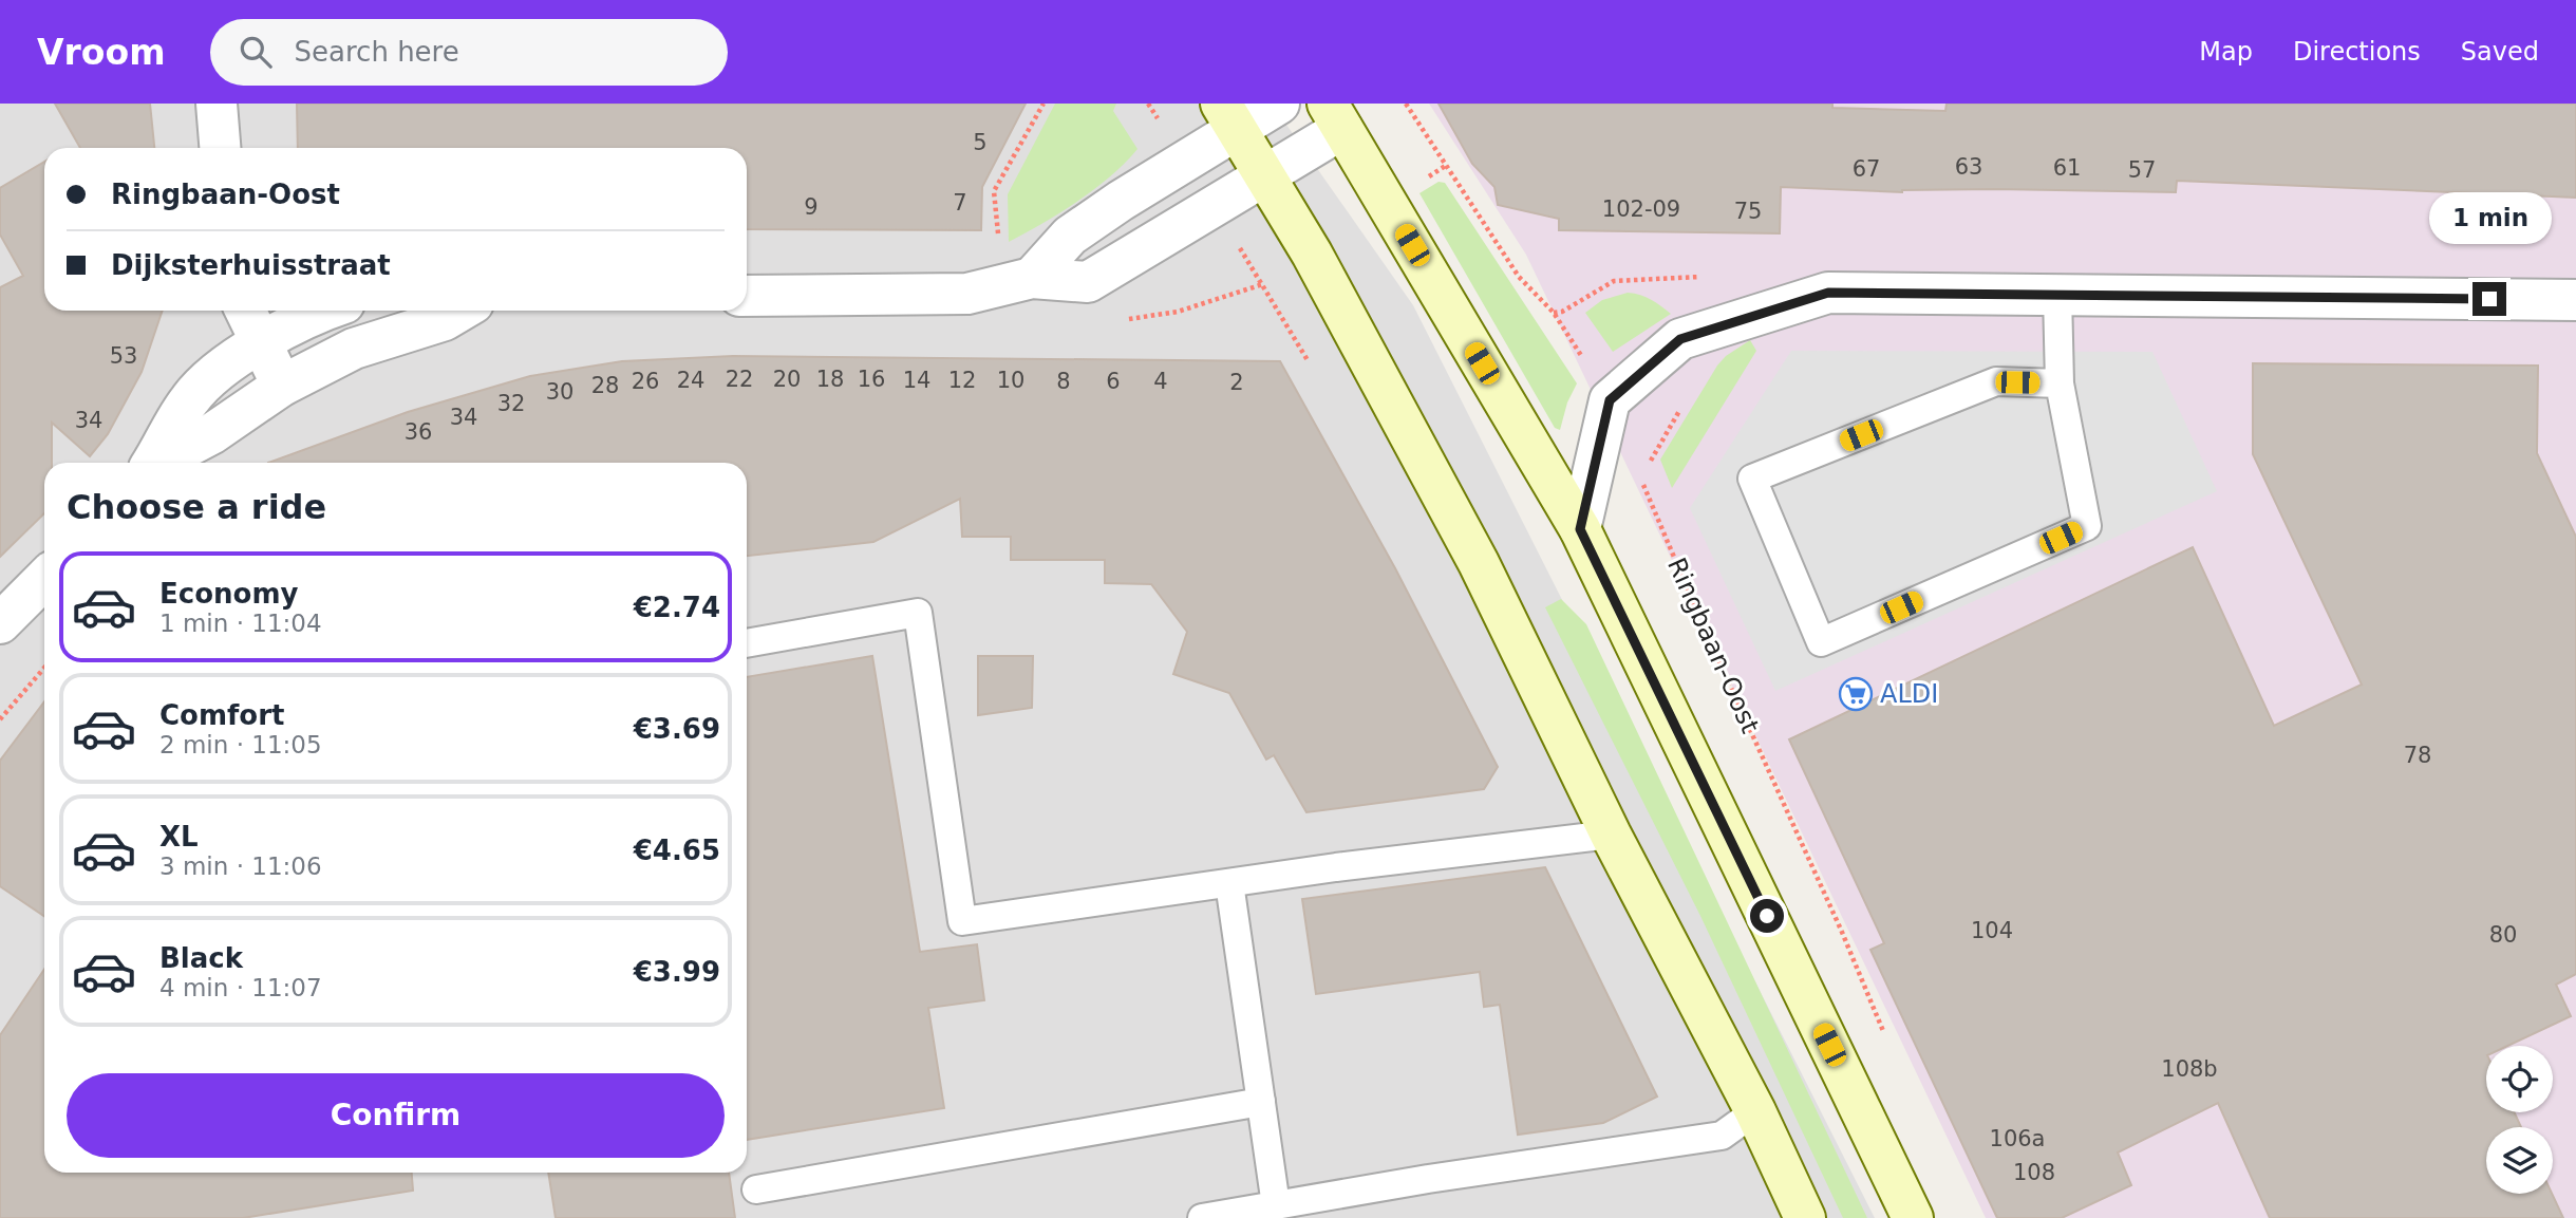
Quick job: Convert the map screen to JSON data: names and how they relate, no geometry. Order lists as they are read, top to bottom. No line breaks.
{"streets":{"path":["Ringbaan-Oost"]},"places":{"supermarket":["ALDI"]},"house_numbers":["5","63","61","67","57","7","9","102-09","75","53","22","20","18","16","24","14","12","10","26","8","6","4","2","28","30","32","34","34","36","78","104","80","108b","106a","108"],"page":{"header":"Vroom","search":"Search here","nav":["Map","Directions","Saved"],"banner":["Ringbaan-Oost","Dijksterhuisstraat"],"bubble":"1 min","heading":"Choose a ride","list":[{"name":"Economy","note":"1 min · 11:04","value":"€2.74"},{"name":"Comfort","note":"2 min · 11:05","value":"€3.69"},{"name":"XL","note":"3 min · 11:06","value":"€4.65"},{"name":"Black","note":"4 min · 11:07","value":"€3.99"}],"buttons":"Confirm"}}
